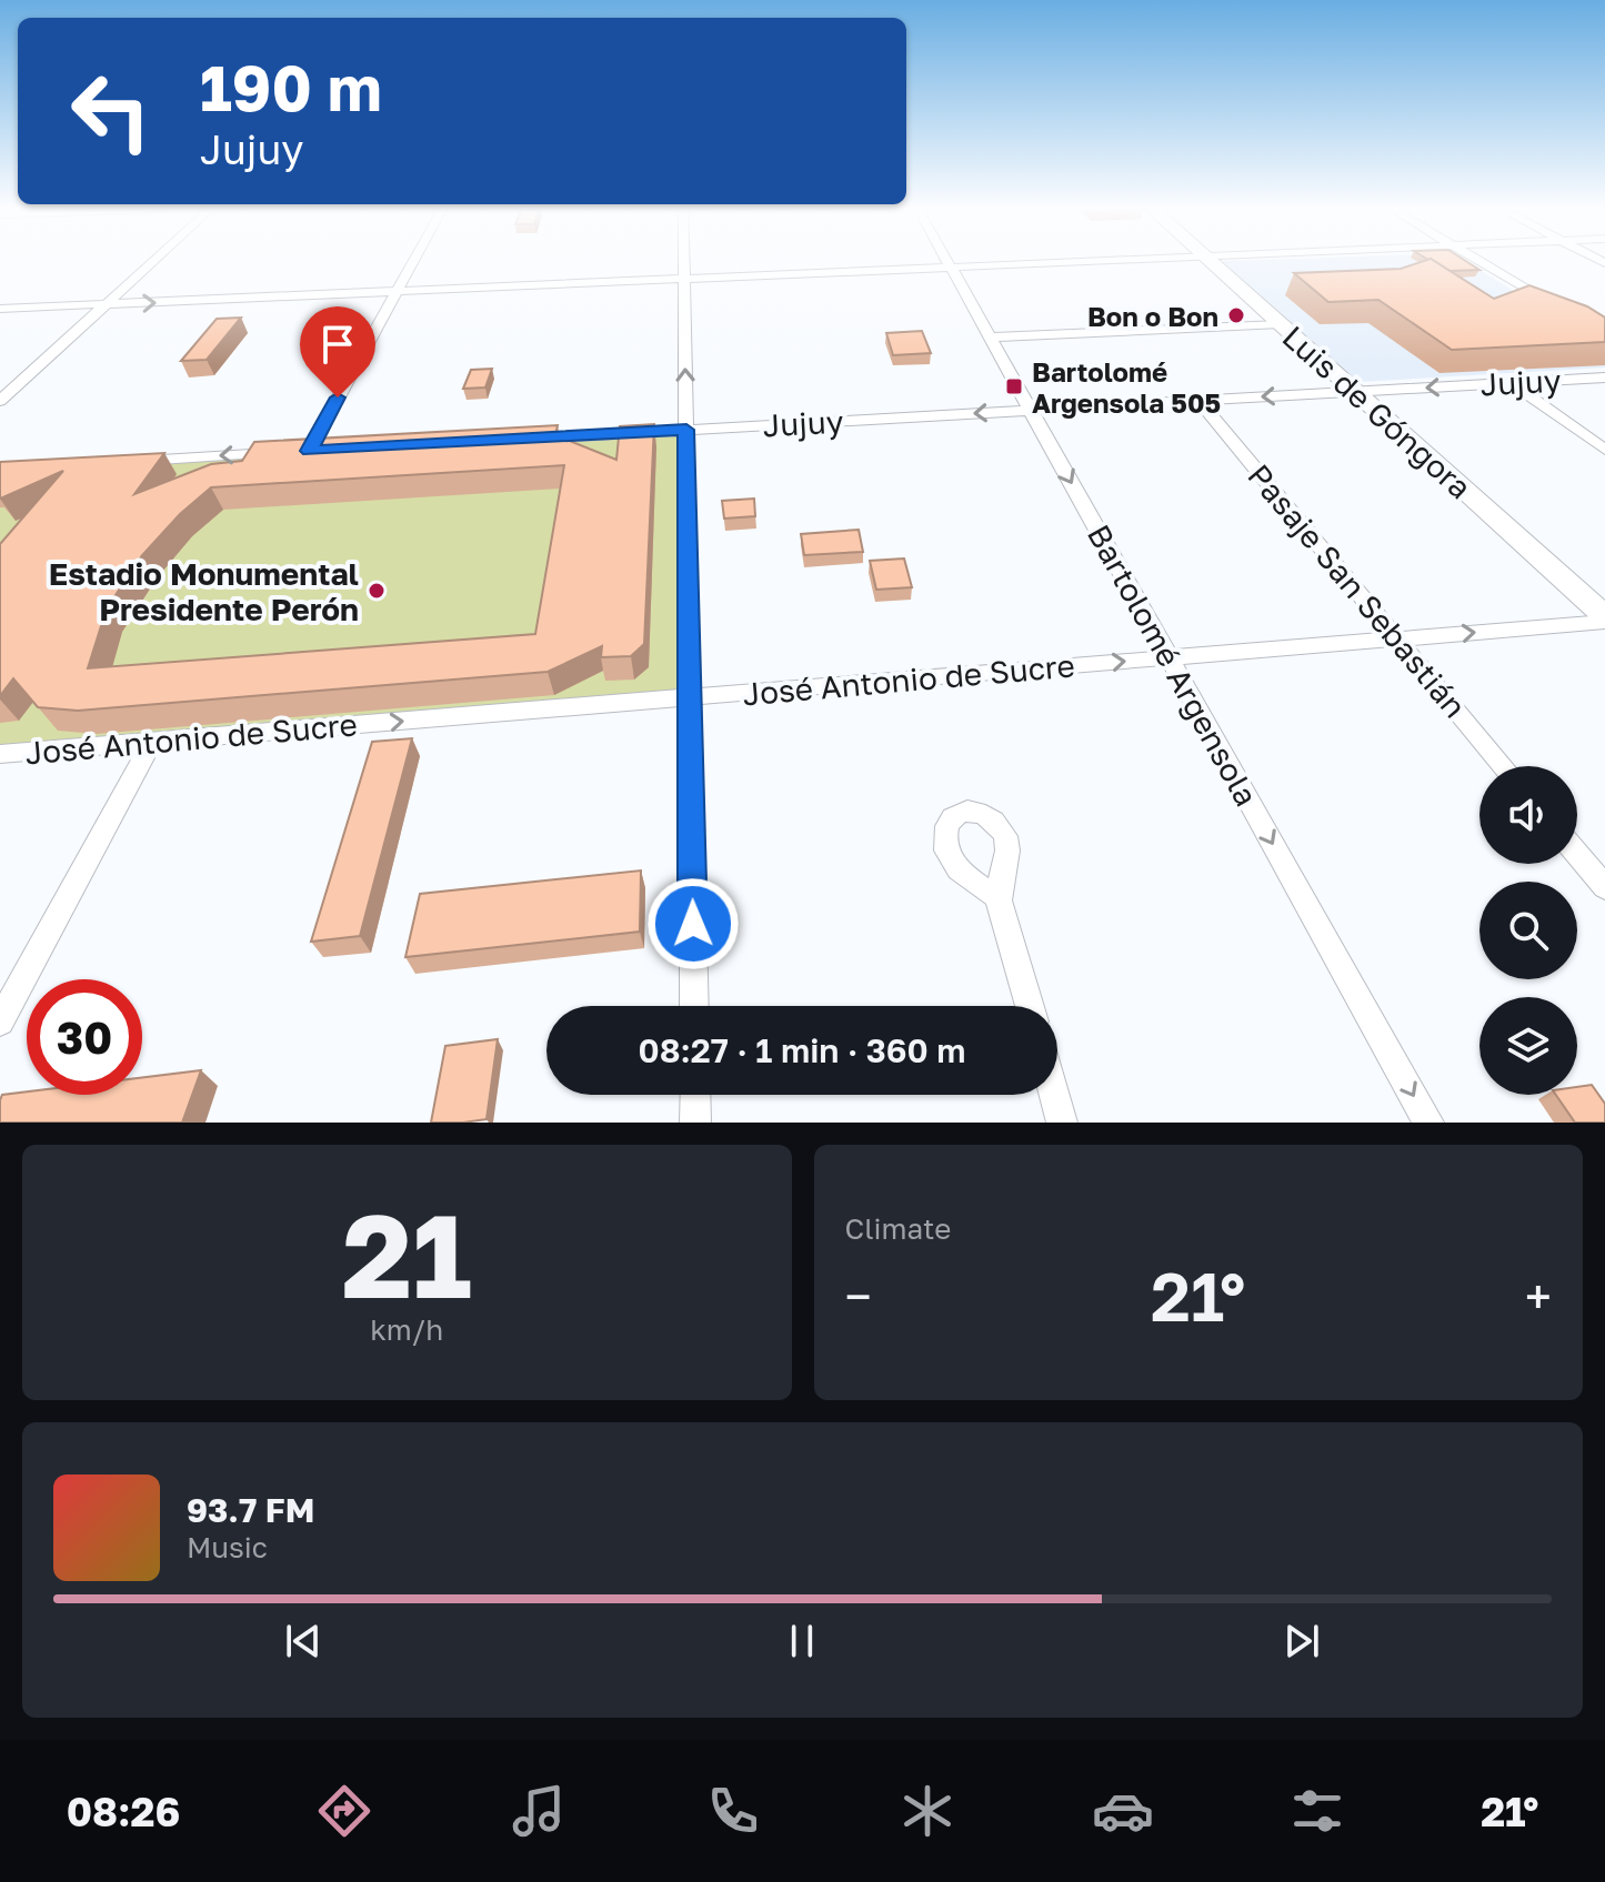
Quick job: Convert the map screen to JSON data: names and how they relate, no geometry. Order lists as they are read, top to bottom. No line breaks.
{"streets":{"main road":["Luis de Góngora"],"street":["Jujuy","Pasaje San Sebastián","Bartolomé Argensola","José Antonio de Sucre"]},"crossings":[["Jujuy","Luis de Góngora"],["Jujuy","Pasaje San Sebastián"],["Jujuy","Bartolomé Argensola"],["Luis de Góngora","José Antonio de Sucre"],["Pasaje San Sebastián","José Antonio de Sucre"],["Bartolomé Argensola","José Antonio de Sucre"]],"one_way":["Bartolomé Argensola","José Antonio de Sucre"],"places":{"other":["Bon o Bon","Estadio Monumental Presidente Perón"],"transit":["Bartolomé Argensola 505"]},"page":{"turn":["190 m","Jujuy"],"limit":"30","trip":"08:27 · 1 min · 360 m","tile":[["21","km/h"],"Climate"],"heat":["−","21°","+"],"song":["93.7 FM","Music"],"tabs":["08:26","21°"]}}
